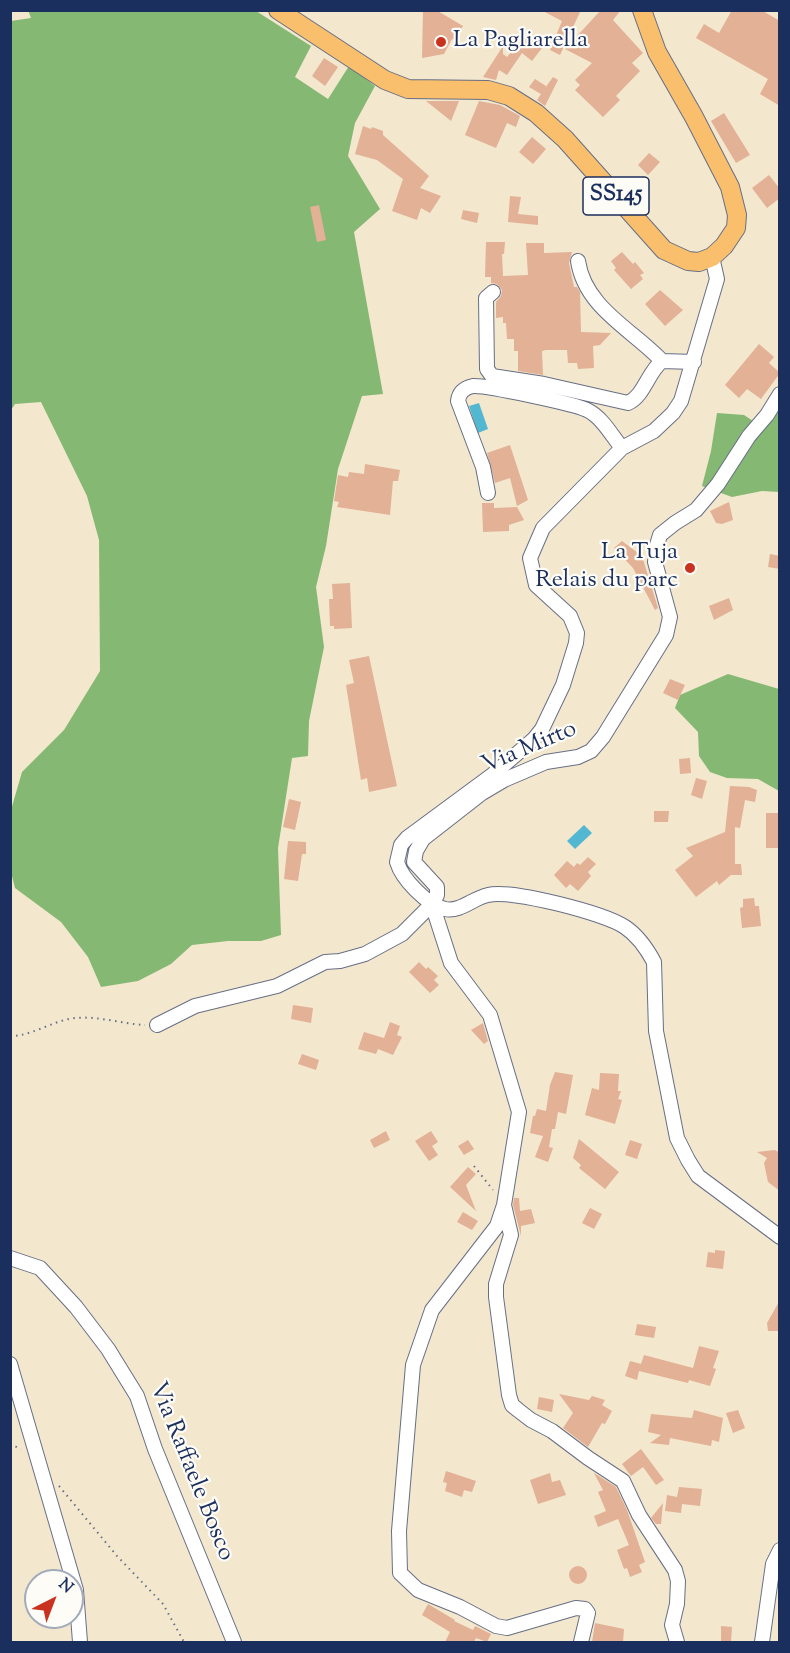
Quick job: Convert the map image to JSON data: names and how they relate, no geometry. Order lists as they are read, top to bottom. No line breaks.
{"streets":{"main road":["SS145"],"street":["Via Mirto","Via Raffaele Bosco"]},"places":["La Pagliarella","La Tuja Relais du parc"],"north":"top right"}
